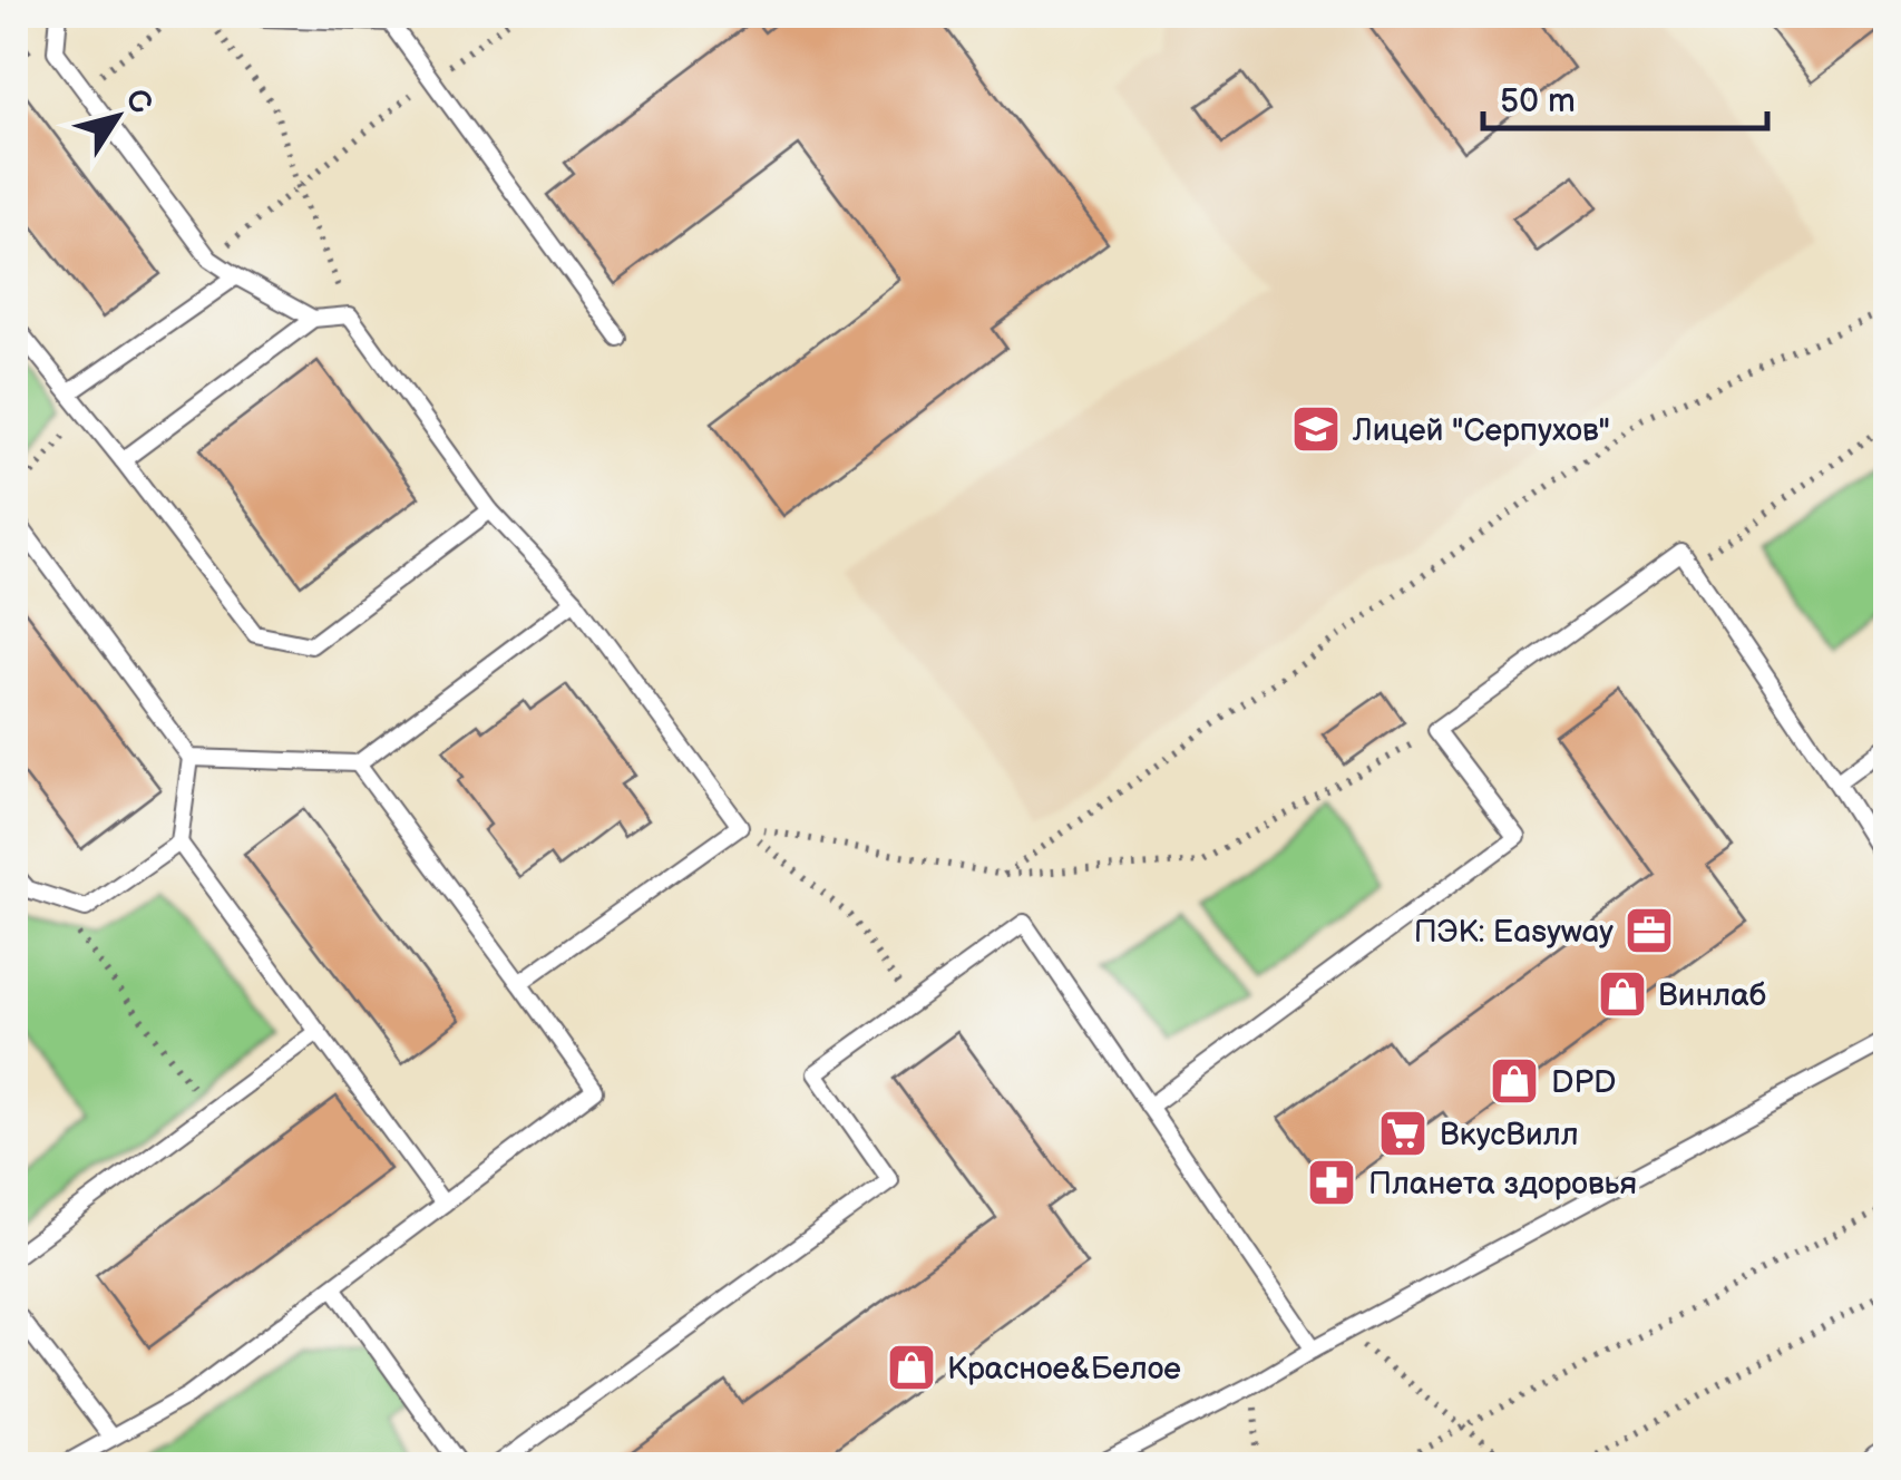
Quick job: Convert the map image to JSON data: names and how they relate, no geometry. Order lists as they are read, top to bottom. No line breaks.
{"places":{"school or university":["Лицей \"Серпухов\""],"office":["ПЭК: Easyway"],"shop":["Винлаб","DPD","Красное&Белое"],"supermarket":["ВкусВилл"],"pharmacy":["Планета здоровья"]},"scale_bar":"50 m","north":"top right"}
